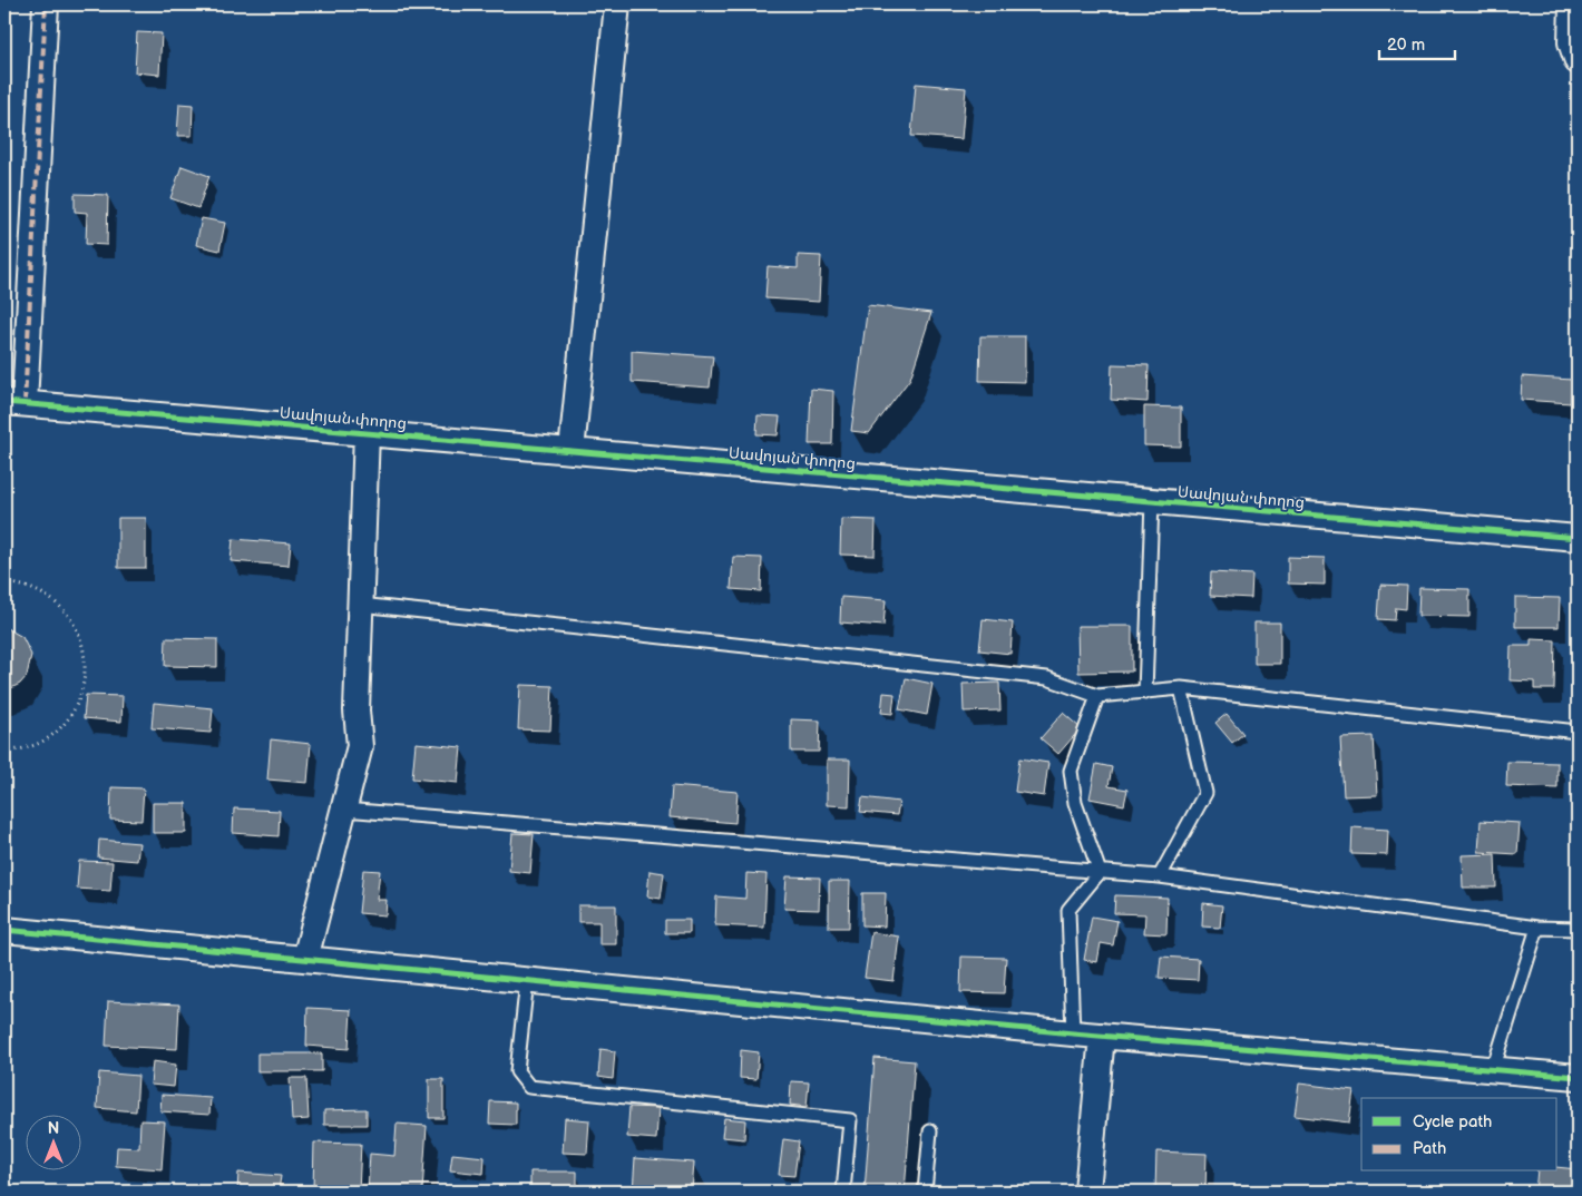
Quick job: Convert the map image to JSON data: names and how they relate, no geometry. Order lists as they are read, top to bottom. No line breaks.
{"streets":{"street":["Սավոյան փողոց"]},"legend":["Cycle path","Path"],"scale_bar":"20 m","north":"top"}
